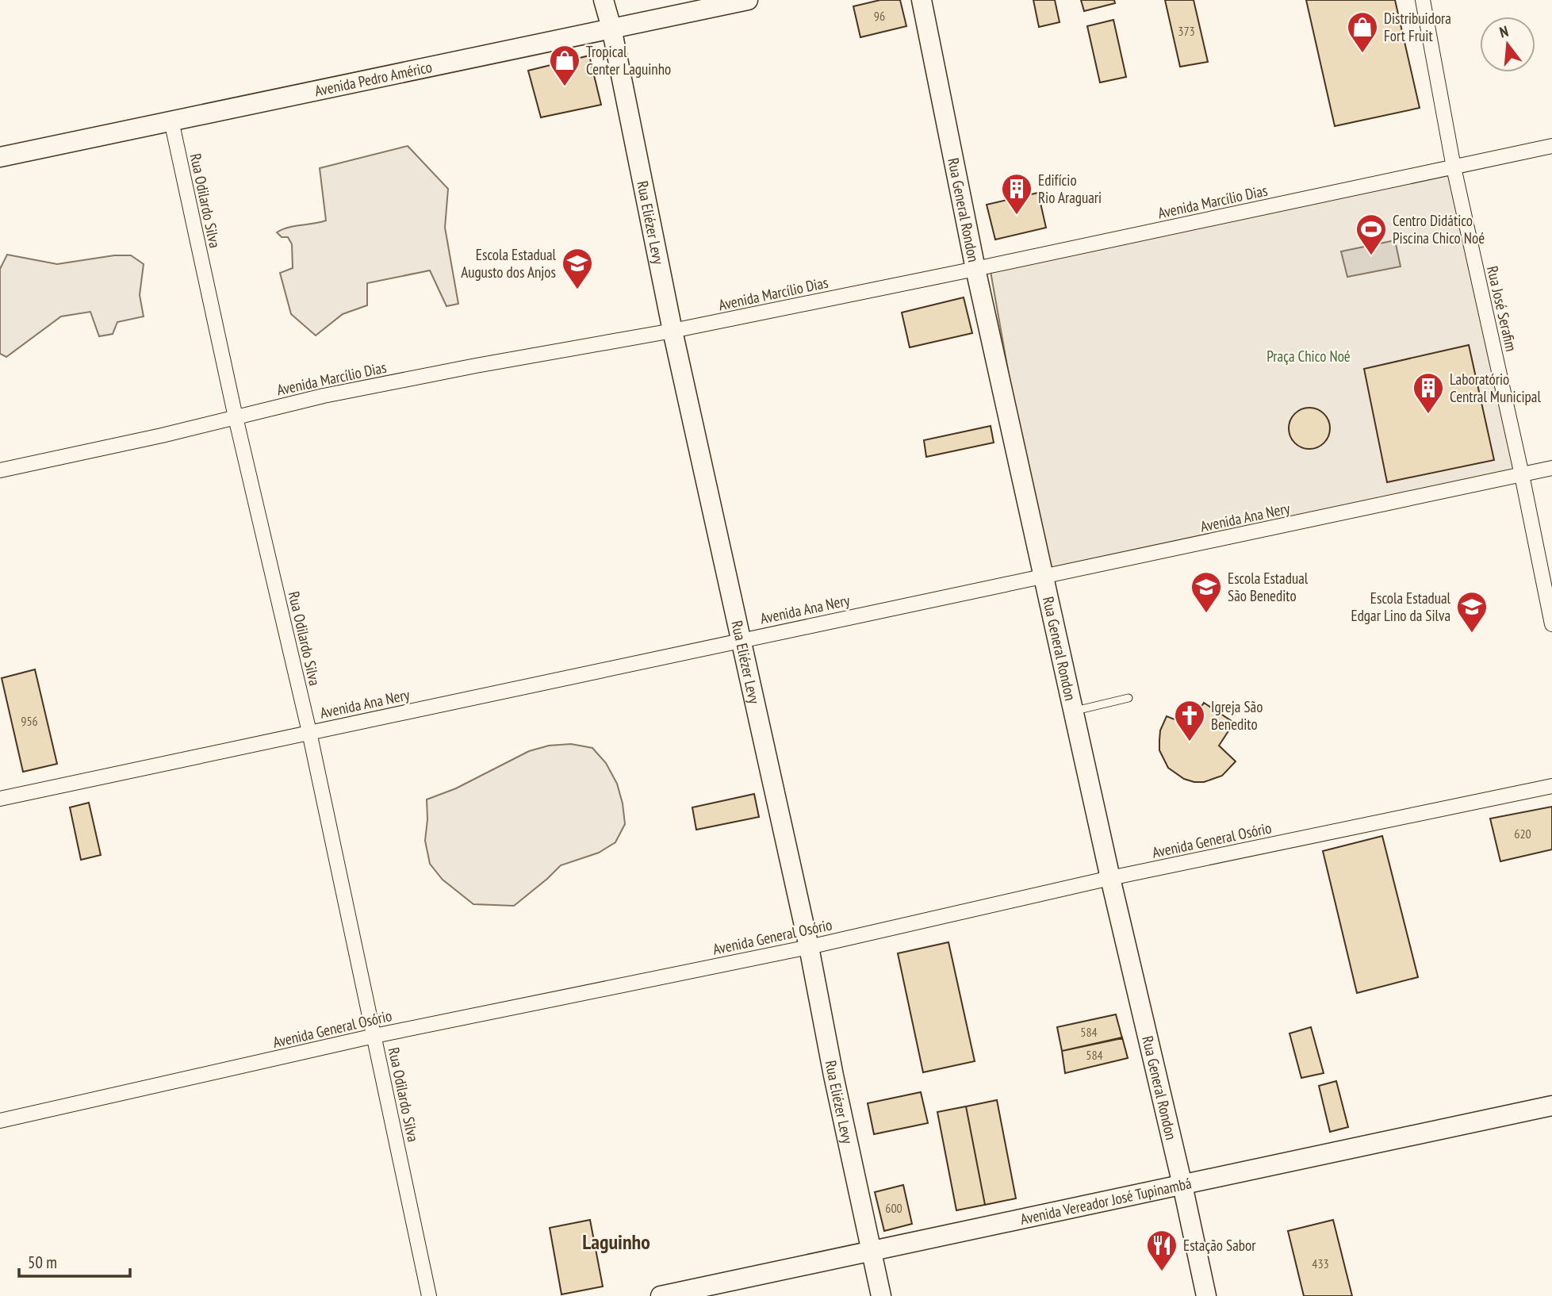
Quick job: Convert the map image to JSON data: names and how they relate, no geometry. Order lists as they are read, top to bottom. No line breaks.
{"streets":{"main road":["Avenida Pedro Américo","Rua General Rondon","Rua Eliézer Levy","Avenida Vereador José Tupinambá"],"street":["Rua Odilardo Silva","Avenida Marcílio Dias","Rua José Serafim","Avenida Ana Nery","Avenida General Osório"]},"crossings":[["Avenida Pedro Américo","Rua Odilardo Silva"],["Avenida Pedro Américo","Rua Eliézer Levy"],["Rua Odilardo Silva","Avenida Marcílio Dias"],["Rua Odilardo Silva","Avenida Ana Nery"],["Rua Odilardo Silva","Avenida General Osório"],["Avenida Marcílio Dias","Rua General Rondon"],["Avenida Marcílio Dias","Rua Eliézer Levy"],["Avenida Marcílio Dias","Rua José Serafim"],["Rua General Rondon","Avenida Ana Nery"],["Rua General Rondon","Avenida General Osório"],["Rua General Rondon","Avenida Vereador José Tupinambá"],["Rua Eliézer Levy","Avenida Ana Nery"],["Rua Eliézer Levy","Avenida General Osório"],["Rua Eliézer Levy","Avenida Vereador José Tupinambá"],["Rua José Serafim","Avenida Ana Nery"]],"districts":["Laguinho"],"parks":["Praça Chico Noé"],"places":{"shop":["Distribuidora Fort Fruit","Tropical Center Laguinho"],"building":["Edifício Rio Araguari","Laboratório Central Municipal"],"sports":["Centro Didático Piscina Chico Noé"],"school or university":["Escola Estadual Augusto dos Anjos","Escola Estadual São Benedito","Escola Estadual Edgar Lino da Silva"],"church":["Igreja São Benedito"],"restaurant":["Estação Sabor"]},"house_numbers":["96","373","956","620","584","584","600","433"],"scale_bar":"50 m","north":"top"}
